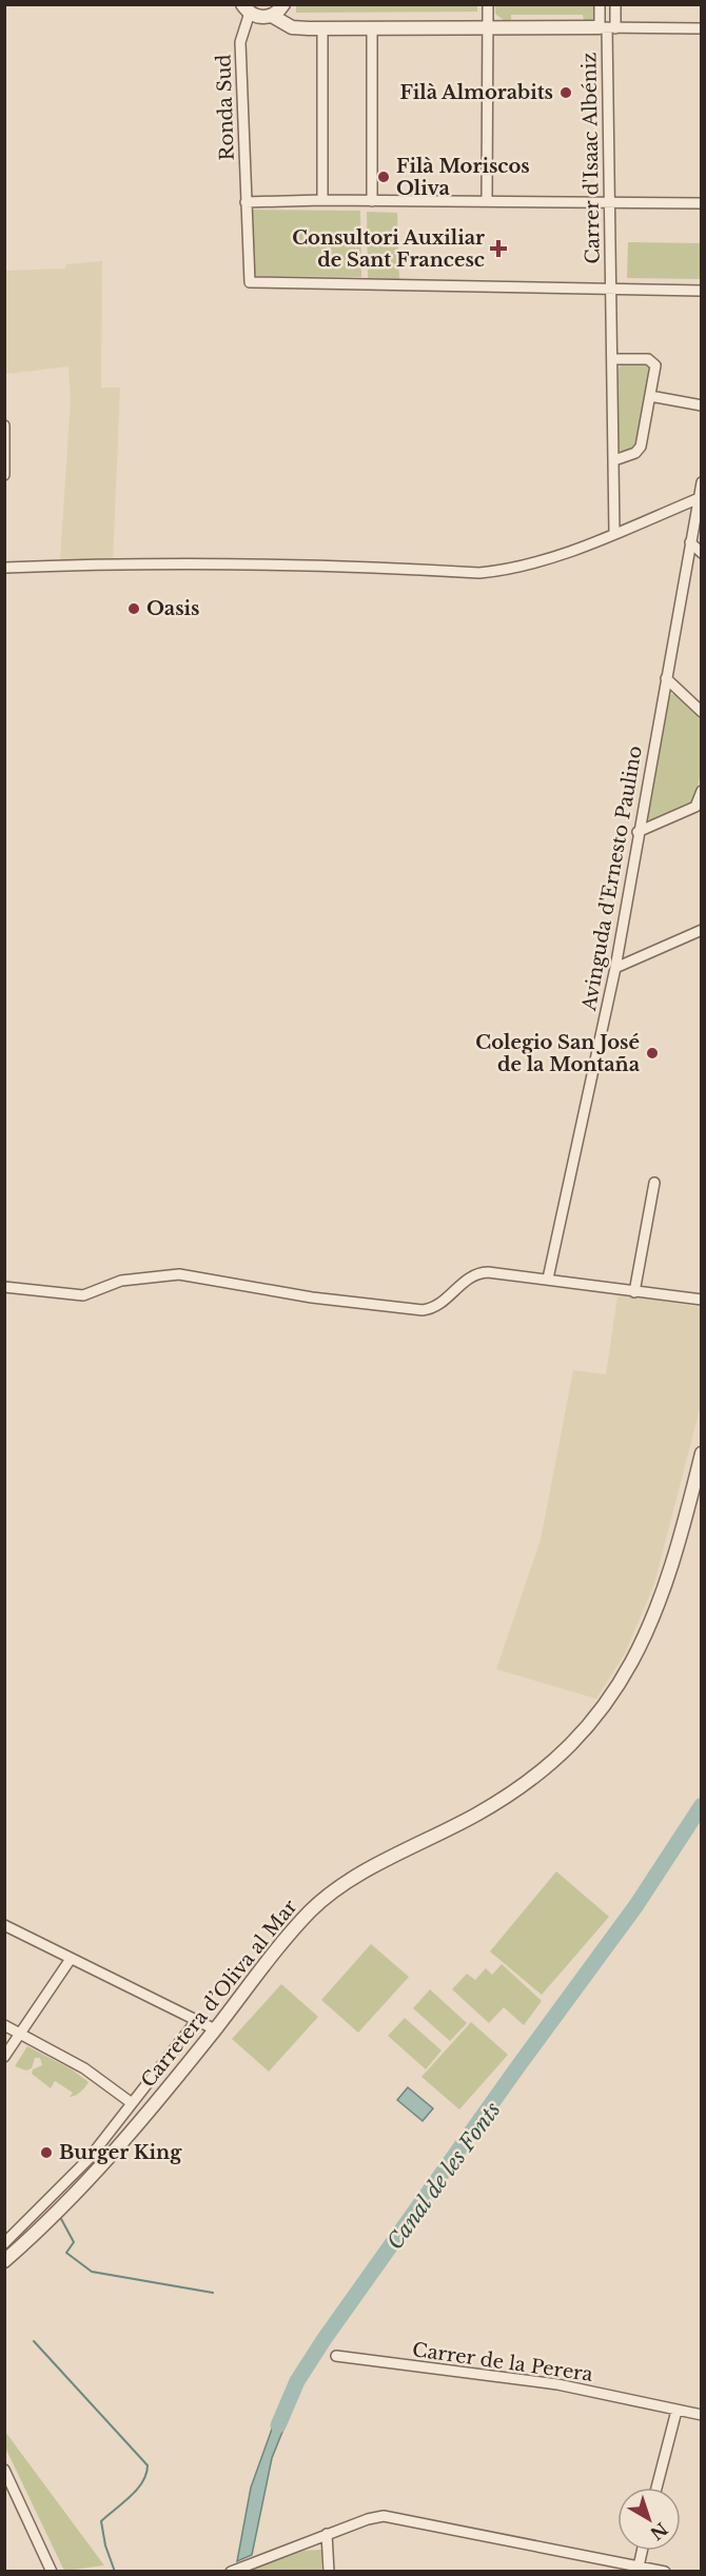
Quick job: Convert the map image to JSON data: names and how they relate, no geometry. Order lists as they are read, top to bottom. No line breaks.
{"streets":{"street":["Ronda Sud","Carrer d'Isaac Albéniz","Avinguda d'Ernesto Paulino","Carretera d’Oliva al Mar","Carrer de la Perera"]},"crossings":[["Ronda Sud","Carrer d'Isaac Albéniz"]],"water":["Canal de les Fonts"],"places":{"other":["Filà Almorabits","Filà Moriscos Oliva","Oasis","Colegio San José de la Montaña","Burger King"],"health":["Consultori Auxiliar de Sant Francesc"]},"north":"bottom right"}
